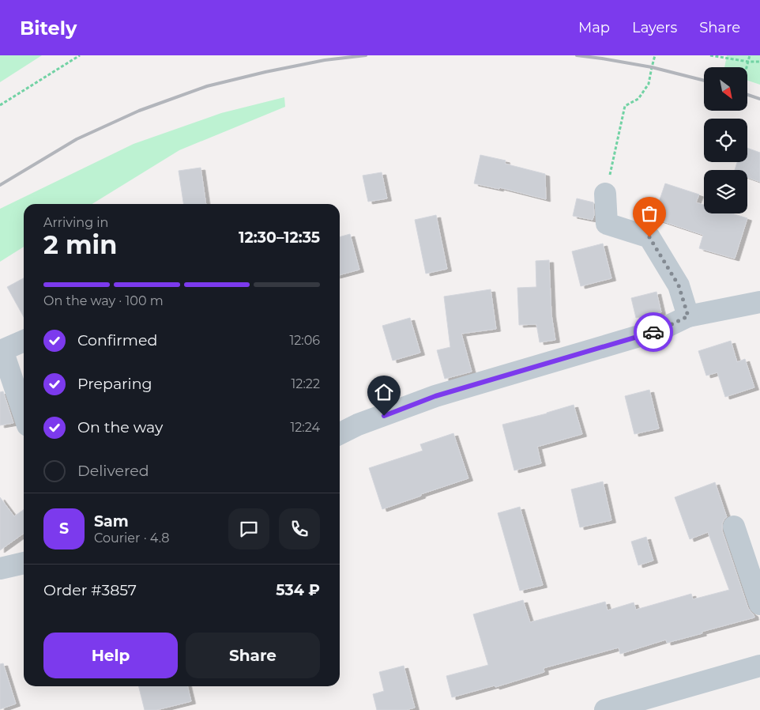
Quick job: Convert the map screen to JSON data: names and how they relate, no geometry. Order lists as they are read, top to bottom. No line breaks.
{"north":"bottom right","page":{"header":"Bitely","nav":["Map","Layers","Share"],"heading":["2 min","Arriving in","12:30–12:35"],"panel":["Sam","Courier · 4.8","Order #3857","534 ₽"],"bar":"On the way · 100 m","list":[["Confirmed","12:06"],["Preparing","12:22"],["On the way","12:24"],"Delivered"],"round":"S","buttons":["Help","Share"]}}
